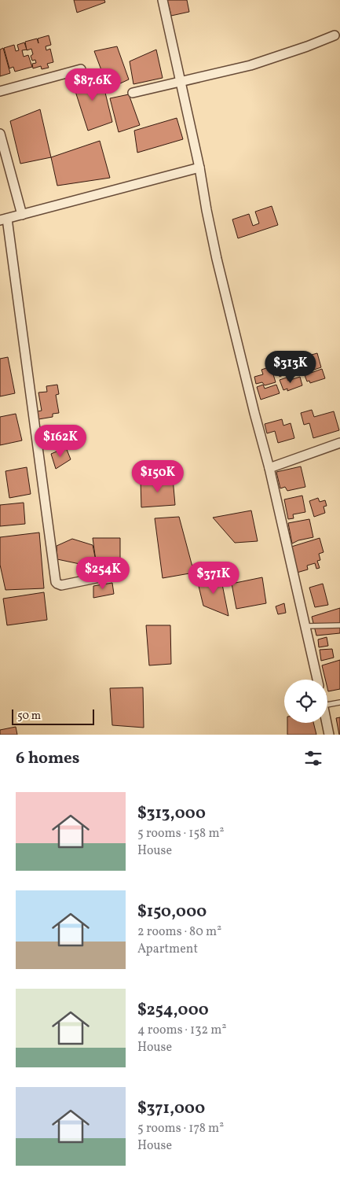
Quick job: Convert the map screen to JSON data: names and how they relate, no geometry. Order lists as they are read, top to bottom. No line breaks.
{"scale_bar":"50 m","page":{"price":["$87.6K","$313K","$162K","$150K","$254K","$371K"],"scale":"50 m","heading":"6 homes","list":[{"name":"$313,000","note":"5 rooms · 158 m² · House"},{"name":"$150,000","note":"2 rooms · 80 m² · Apartment"},{"name":"$254,000","note":"4 rooms · 132 m² · House"},{"name":"$371,000","note":"5 rooms · 178 m² · House"}]}}
